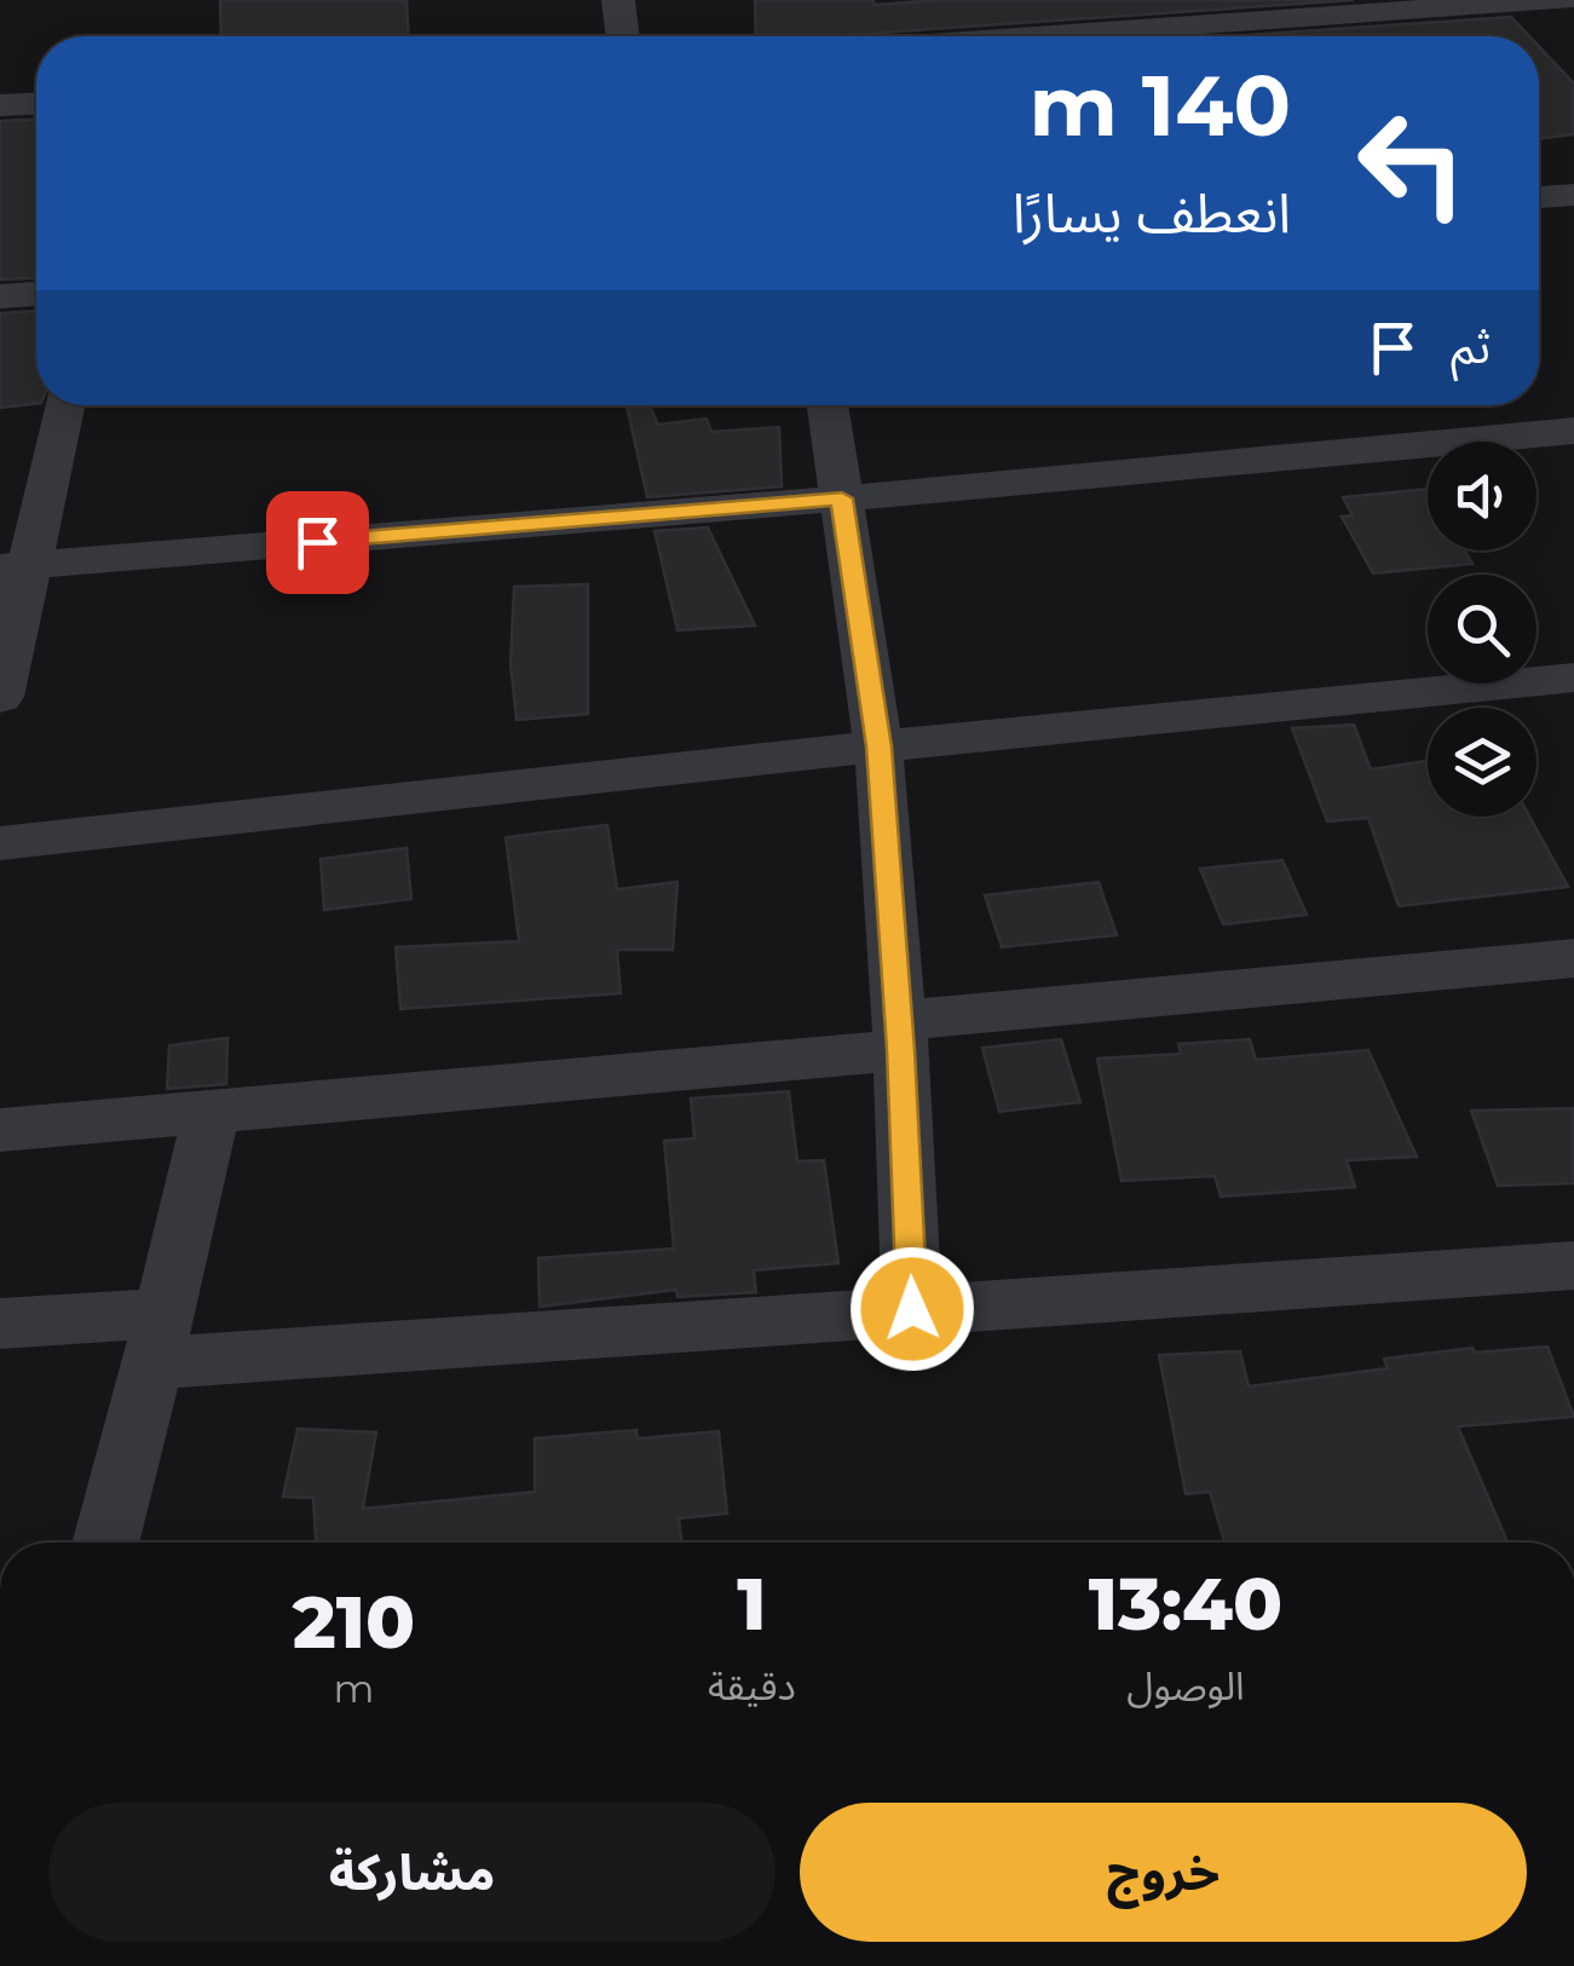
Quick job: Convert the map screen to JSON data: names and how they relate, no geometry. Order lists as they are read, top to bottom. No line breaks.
{"page":{"turn":["140 m","انعطف يسارًا"],"then":"ثم","eta":["13:40","الوصول","1","دقيقة","210","m"],"buttons":["خروج","مشاركة"]}}
